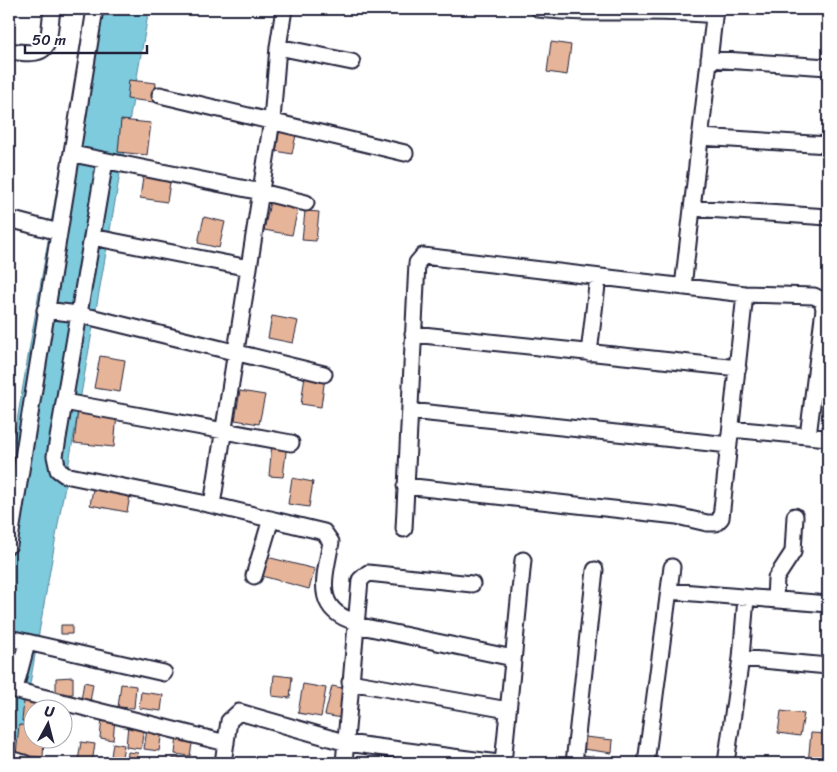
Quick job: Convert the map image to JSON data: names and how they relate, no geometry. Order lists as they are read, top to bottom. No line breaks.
{"scale_bar":"50 m","north":"top"}
